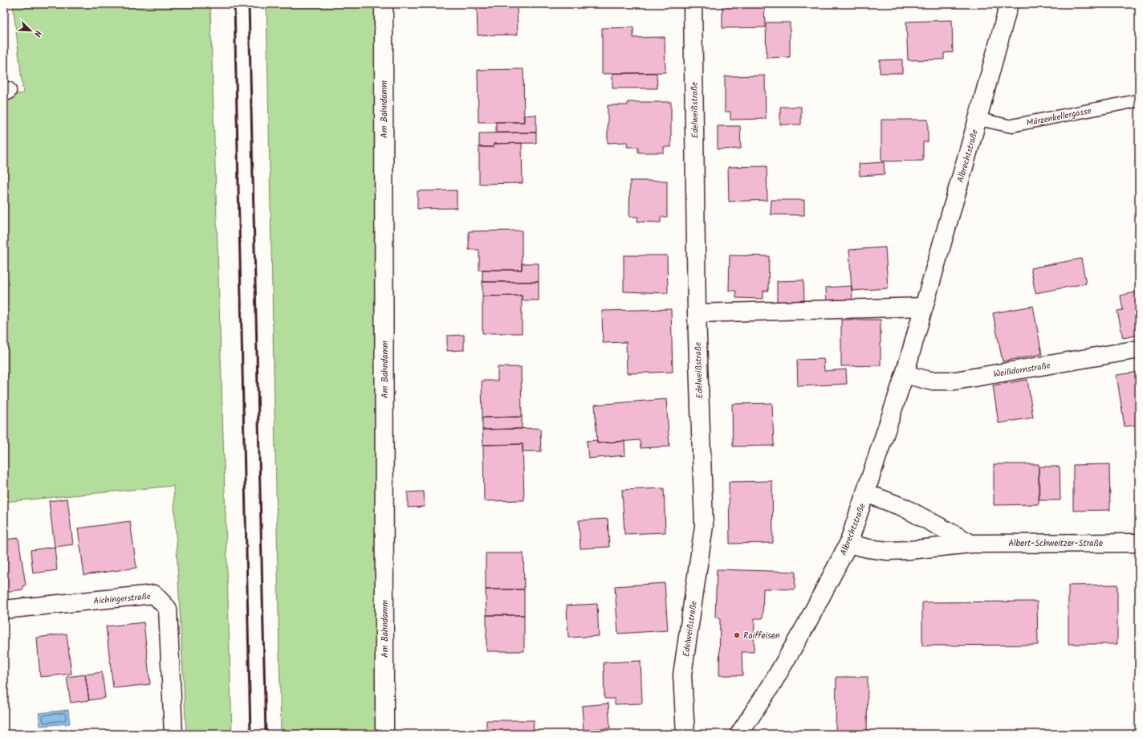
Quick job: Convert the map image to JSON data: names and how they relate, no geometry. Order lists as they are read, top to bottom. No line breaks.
{"streets":{"street":["Am Bahndamm","Edelweißstraße","Albrechtstraße","Weißdornstraße","Albert-Schweitzer-Straße","Aichingerstraße"],"lane":["Märzenkellergasse"]},"crossings":[["Märzenkellergasse","Albrechtstraße"],["Albrechtstraße","Weißdornstraße"],["Albrechtstraße","Albert-Schweitzer-Straße"]],"places":["Raiffeisen"],"north":"bottom right"}
